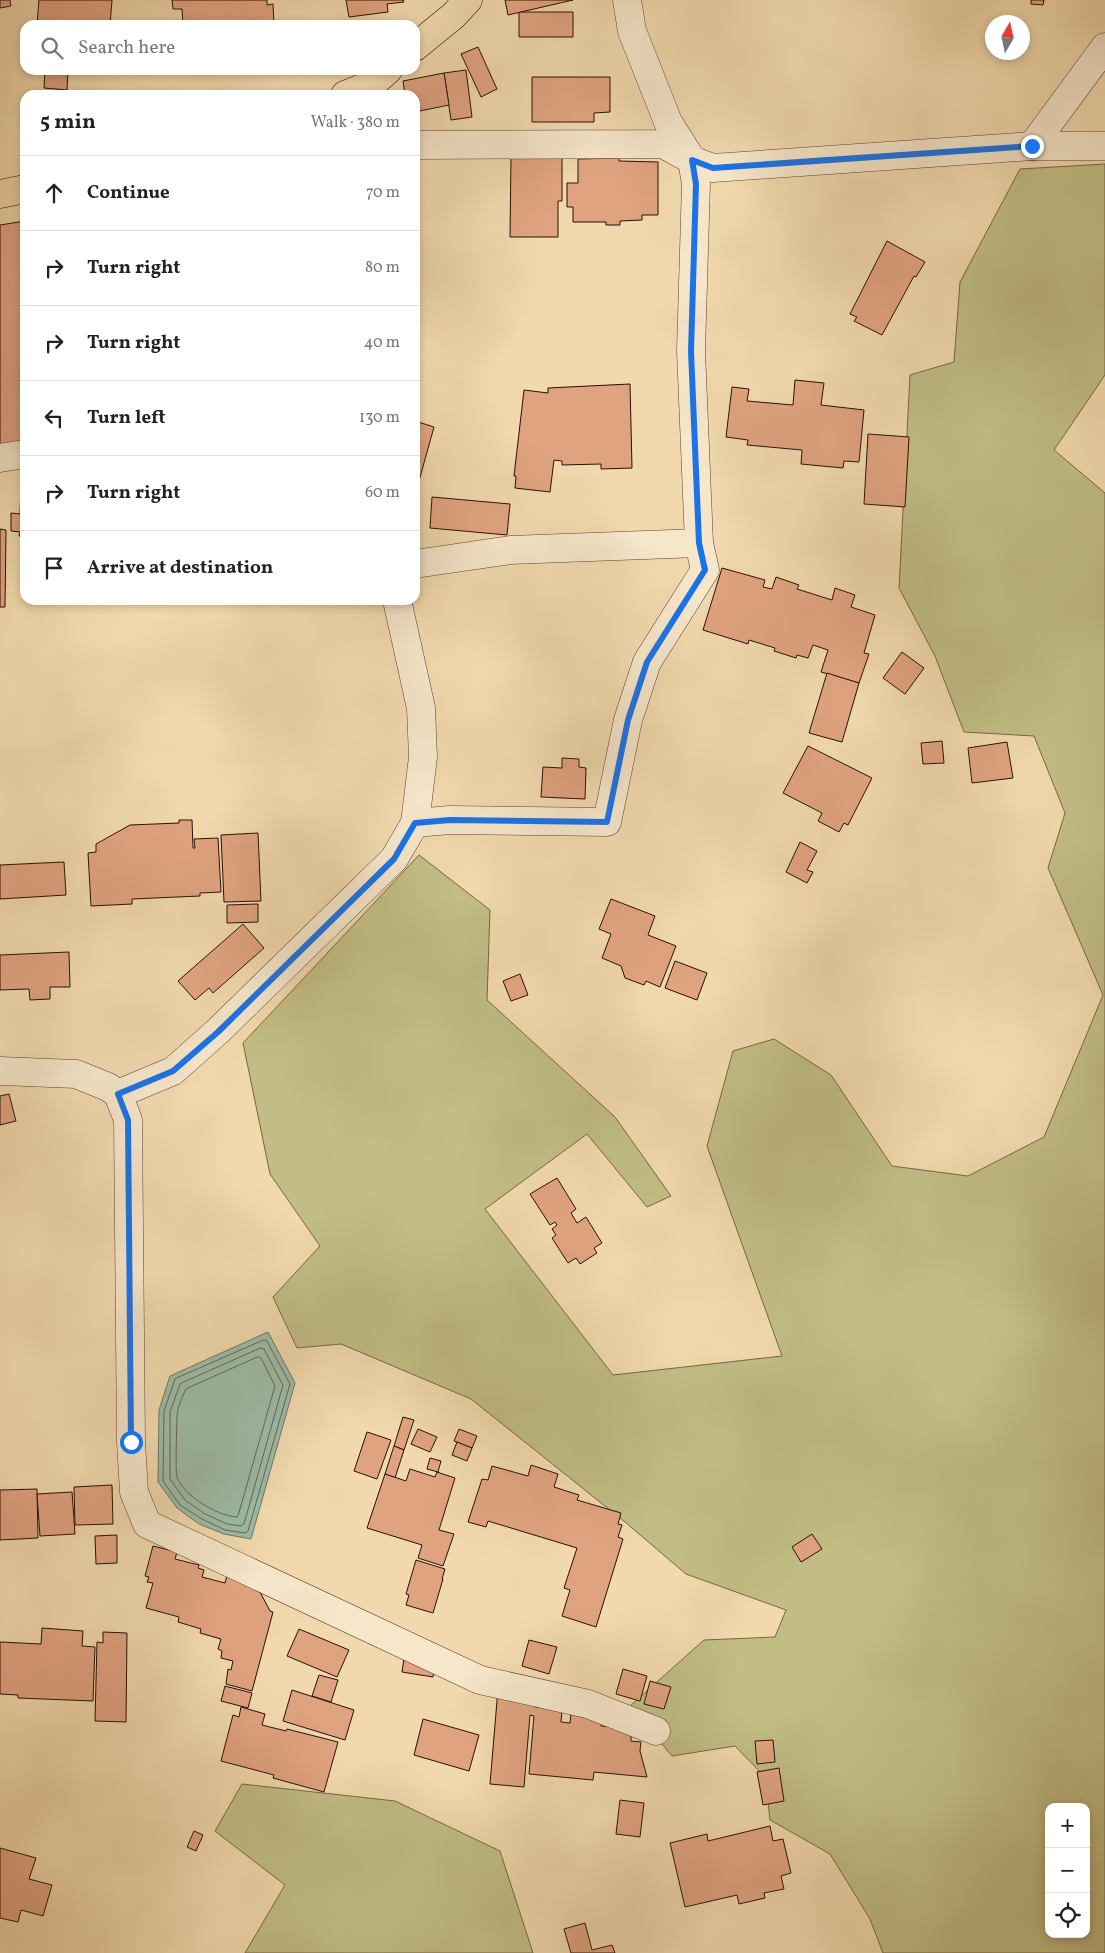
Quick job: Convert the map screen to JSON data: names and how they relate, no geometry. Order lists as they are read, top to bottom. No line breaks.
{"north":"top","page":{"search":"Search here","heading":["5 min","Walk · 380 m"],"list":[["Continue","70 m"],["Turn right","80 m"],["Turn right","40 m"],["Turn left","130 m"],["Turn right","60 m"],"Arrive at destination"],"map_buttons":["+","−"]}}
